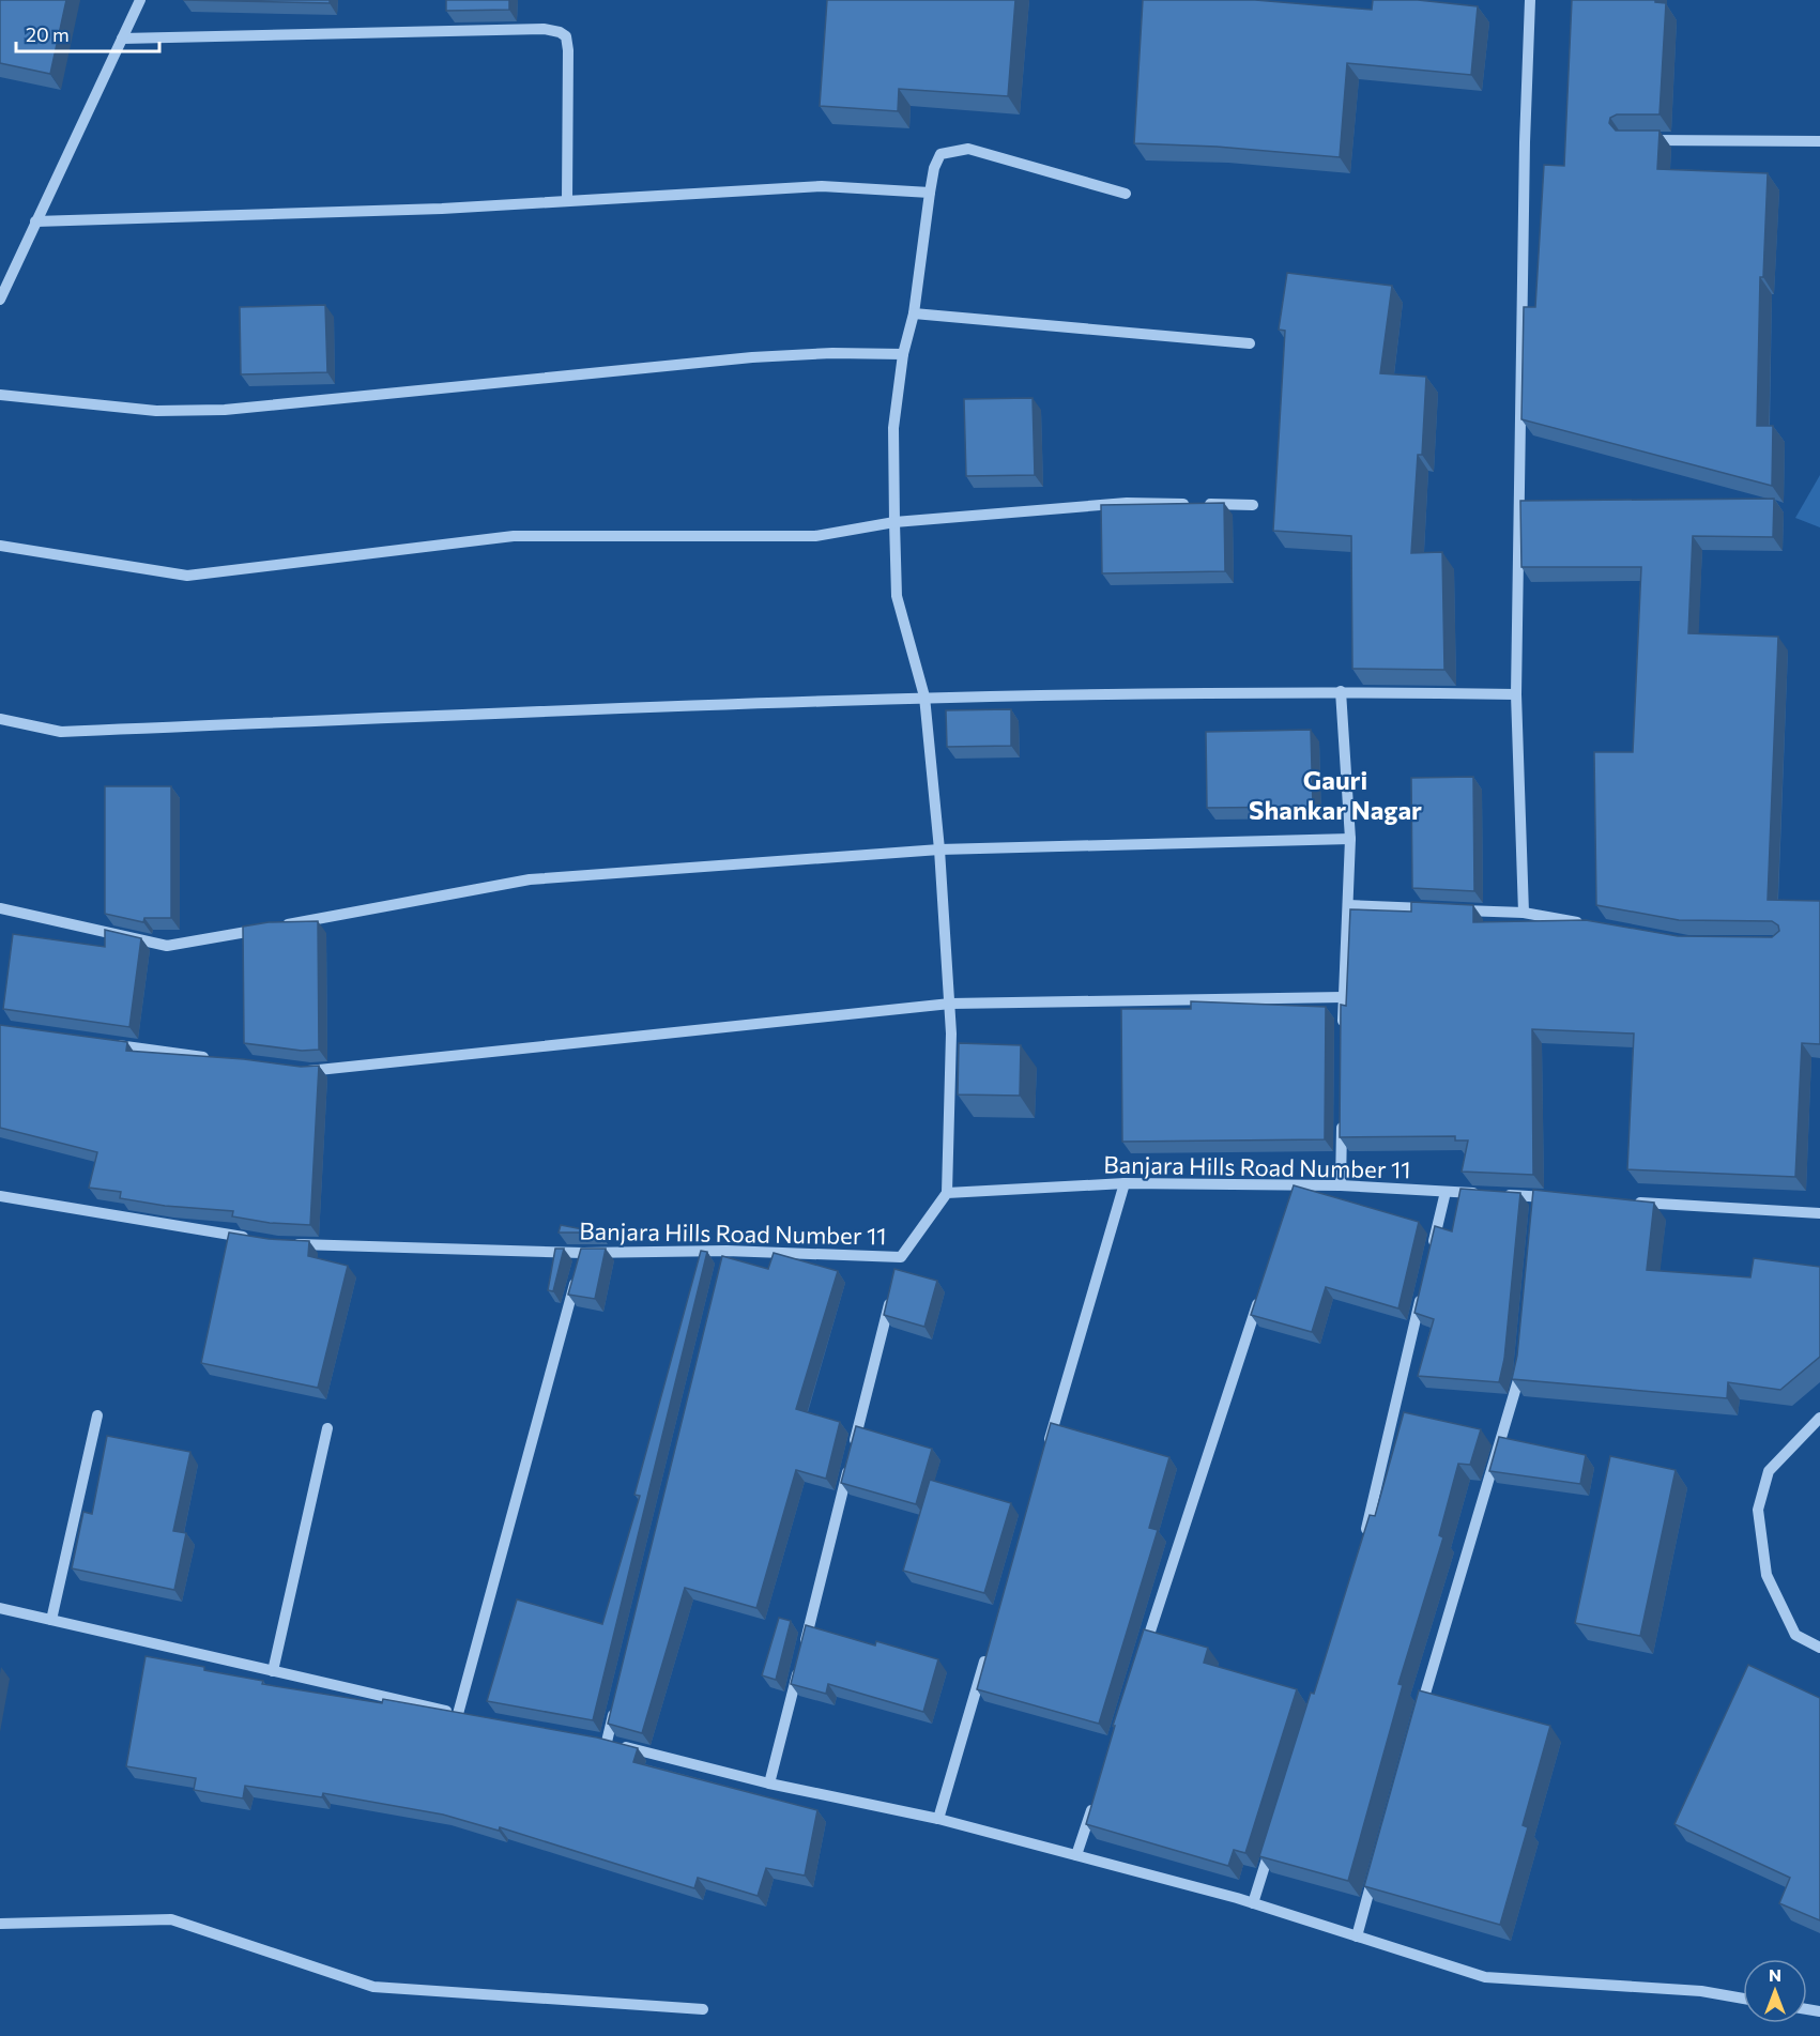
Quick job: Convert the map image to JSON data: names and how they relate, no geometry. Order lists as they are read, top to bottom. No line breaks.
{"streets":{"street":["Banjara Hills Road Number 11"]},"districts":["Gauri Shankar Nagar"],"scale_bar":"20 m","north":"top"}
